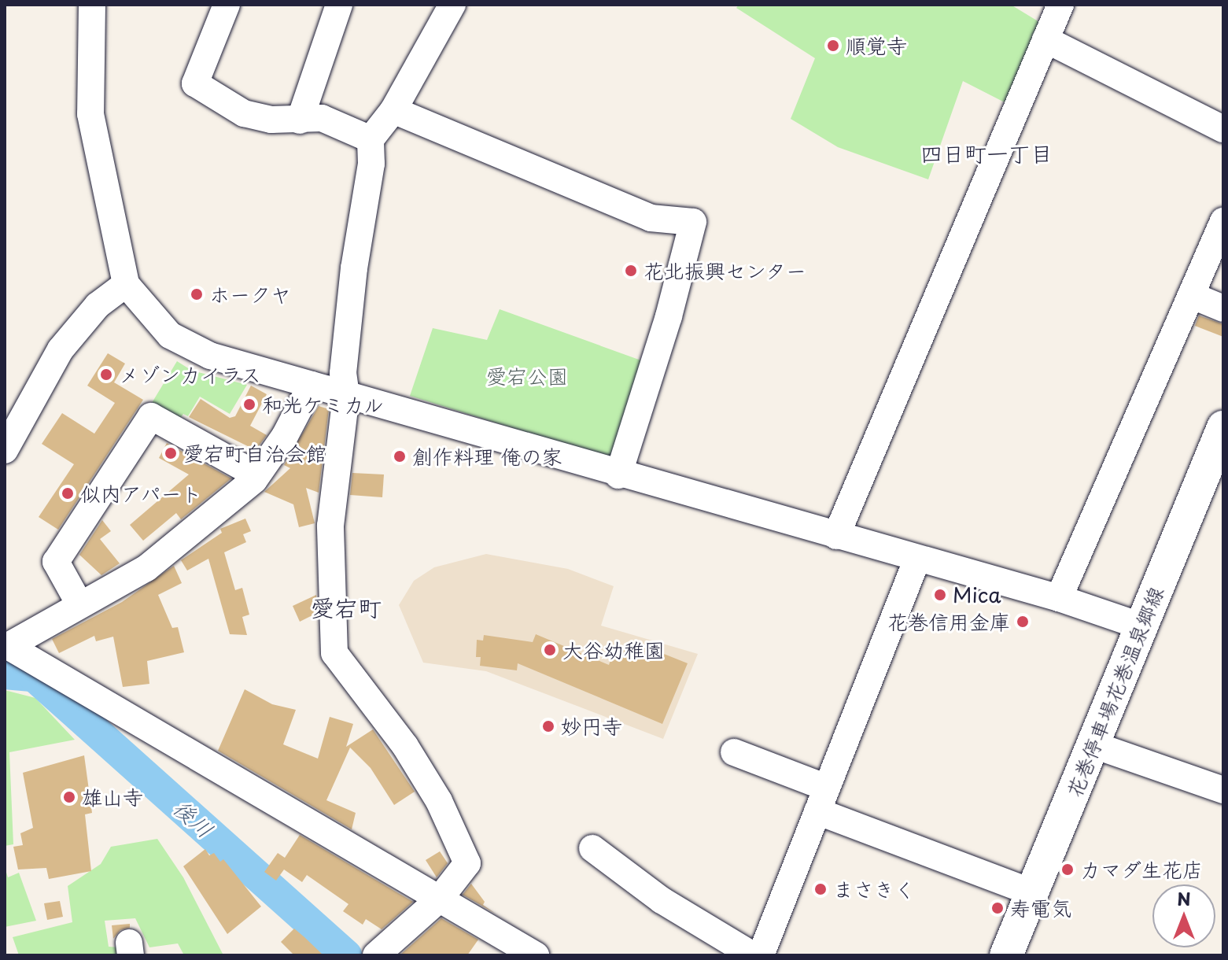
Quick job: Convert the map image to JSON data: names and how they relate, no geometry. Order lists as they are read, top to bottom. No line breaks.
{"streets":{"main road":["花巻停車場花巻温泉郷線"]},"districts":["四日町一丁目","愛宕町"],"water":["後川"],"parks":["愛宕公園"],"places":["順覚寺","花北振興センター","ホークヤ","メゾンカイラス","和光ケミカル","愛宕町自治会館","創作料理 俺の家","似内アパート","Mica","花巻信用金庫","大谷幼稚園","妙円寺","雄山寺","カマダ生花店","まさきく","寿電気"],"north":"top"}
